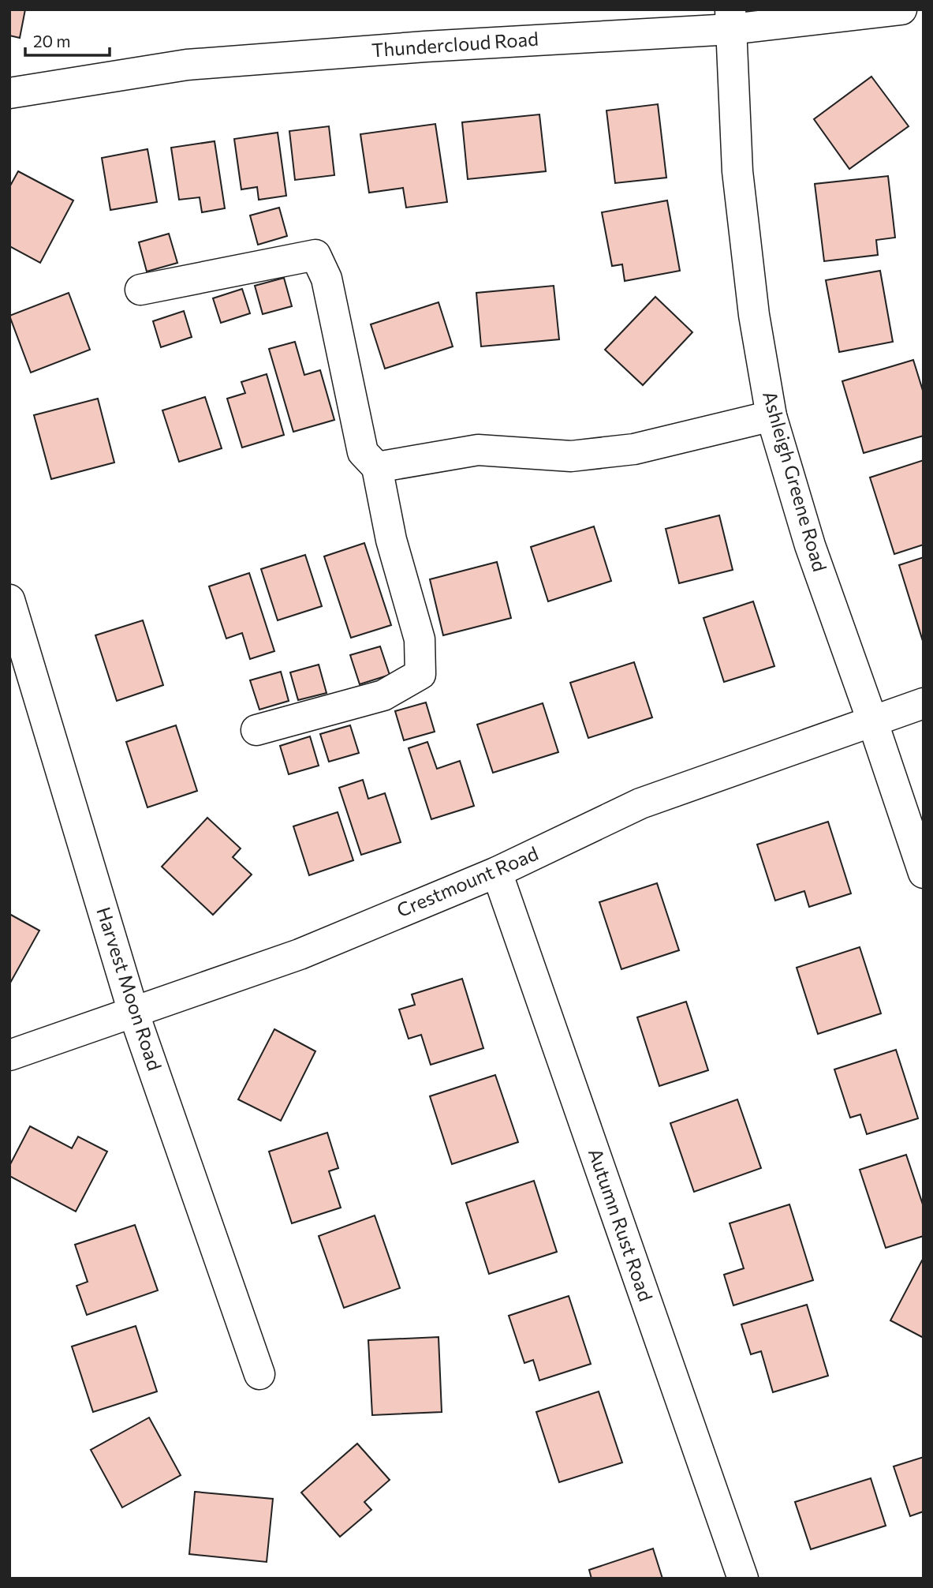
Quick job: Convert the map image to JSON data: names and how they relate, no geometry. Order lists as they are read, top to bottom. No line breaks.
{"streets":{"street":["Thundercloud Road","Ashleigh Greene Road","Crestmount Road","Harvest Moon Road","Autumn Rust Road"]},"crossings":[["Thundercloud Road","Ashleigh Greene Road"],["Ashleigh Greene Road","Crestmount Road"],["Crestmount Road","Harvest Moon Road"],["Crestmount Road","Autumn Rust Road"]],"scale_bar":"20 m"}
